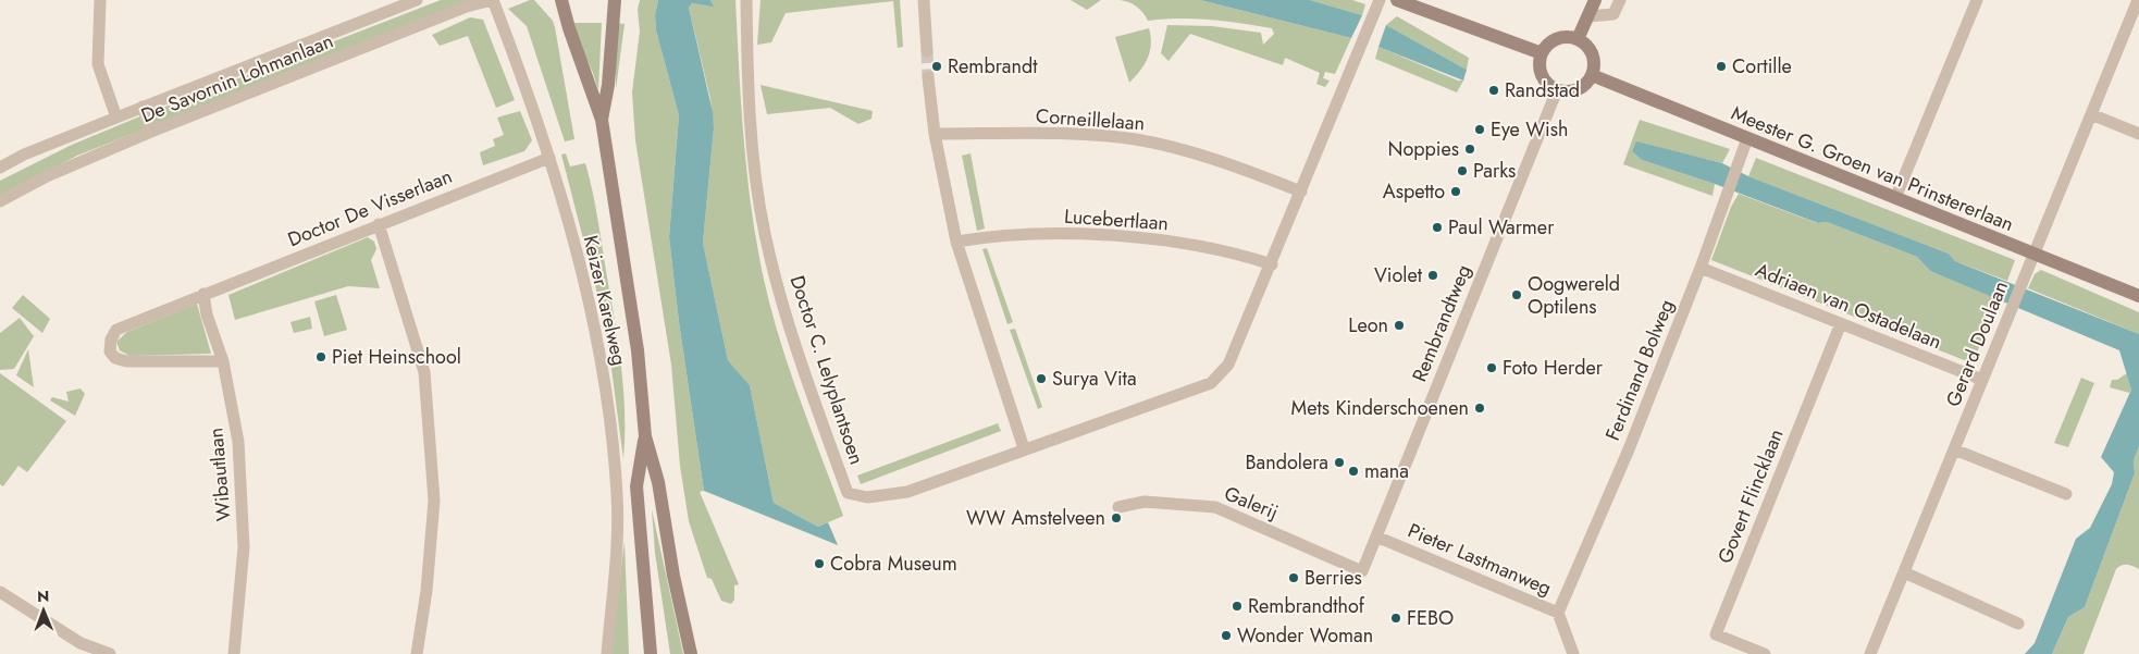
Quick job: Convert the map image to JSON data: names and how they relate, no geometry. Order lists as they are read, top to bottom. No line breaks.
{"streets":{"main road":["Meester G. Groen van Prinstererlaan","Keizer Karelweg"],"street":["De Savornin Lohmanlaan","Corneillelaan","Doctor De Visserlaan","Lucebertlaan","Adriaen van Ostadelaan","Rembrandtweg","Gerard Doulaan","Doctor C. Lelyplantsoen","Ferdinand Bolweg","Wibautlaan","Govert Flincklaan","Galerij","Pieter Lastmanweg"]},"crossings":[["De Savornin Lohmanlaan","Keizer Karelweg"],["Meester G. Groen van Prinstererlaan","Rembrandtweg"],["Meester G. Groen van Prinstererlaan","Gerard Doulaan"],["Meester G. Groen van Prinstererlaan","Ferdinand Bolweg"],["Doctor De Visserlaan","Keizer Karelweg"],["Doctor De Visserlaan","Wibautlaan"],["Adriaen van Ostadelaan","Gerard Doulaan"],["Adriaen van Ostadelaan","Ferdinand Bolweg"],["Adriaen van Ostadelaan","Govert Flincklaan"],["Rembrandtweg","Galerij"],["Rembrandtweg","Pieter Lastmanweg"],["Ferdinand Bolweg","Pieter Lastmanweg"]],"places":["Rembrandt","Cortille","Randstad","Eye Wish","Noppies","Parks","Aspetto","Paul Warmer","Violet","Oogwereld Optilens","Leon","Piet Heinschool","Foto Herder","Surya Vita","Mets Kinderschoenen","Bandolera","mana","WW Amstelveen","Cobra Museum","Berries","Rembrandthof","FEBO","Wonder Woman"],"north":"top"}
